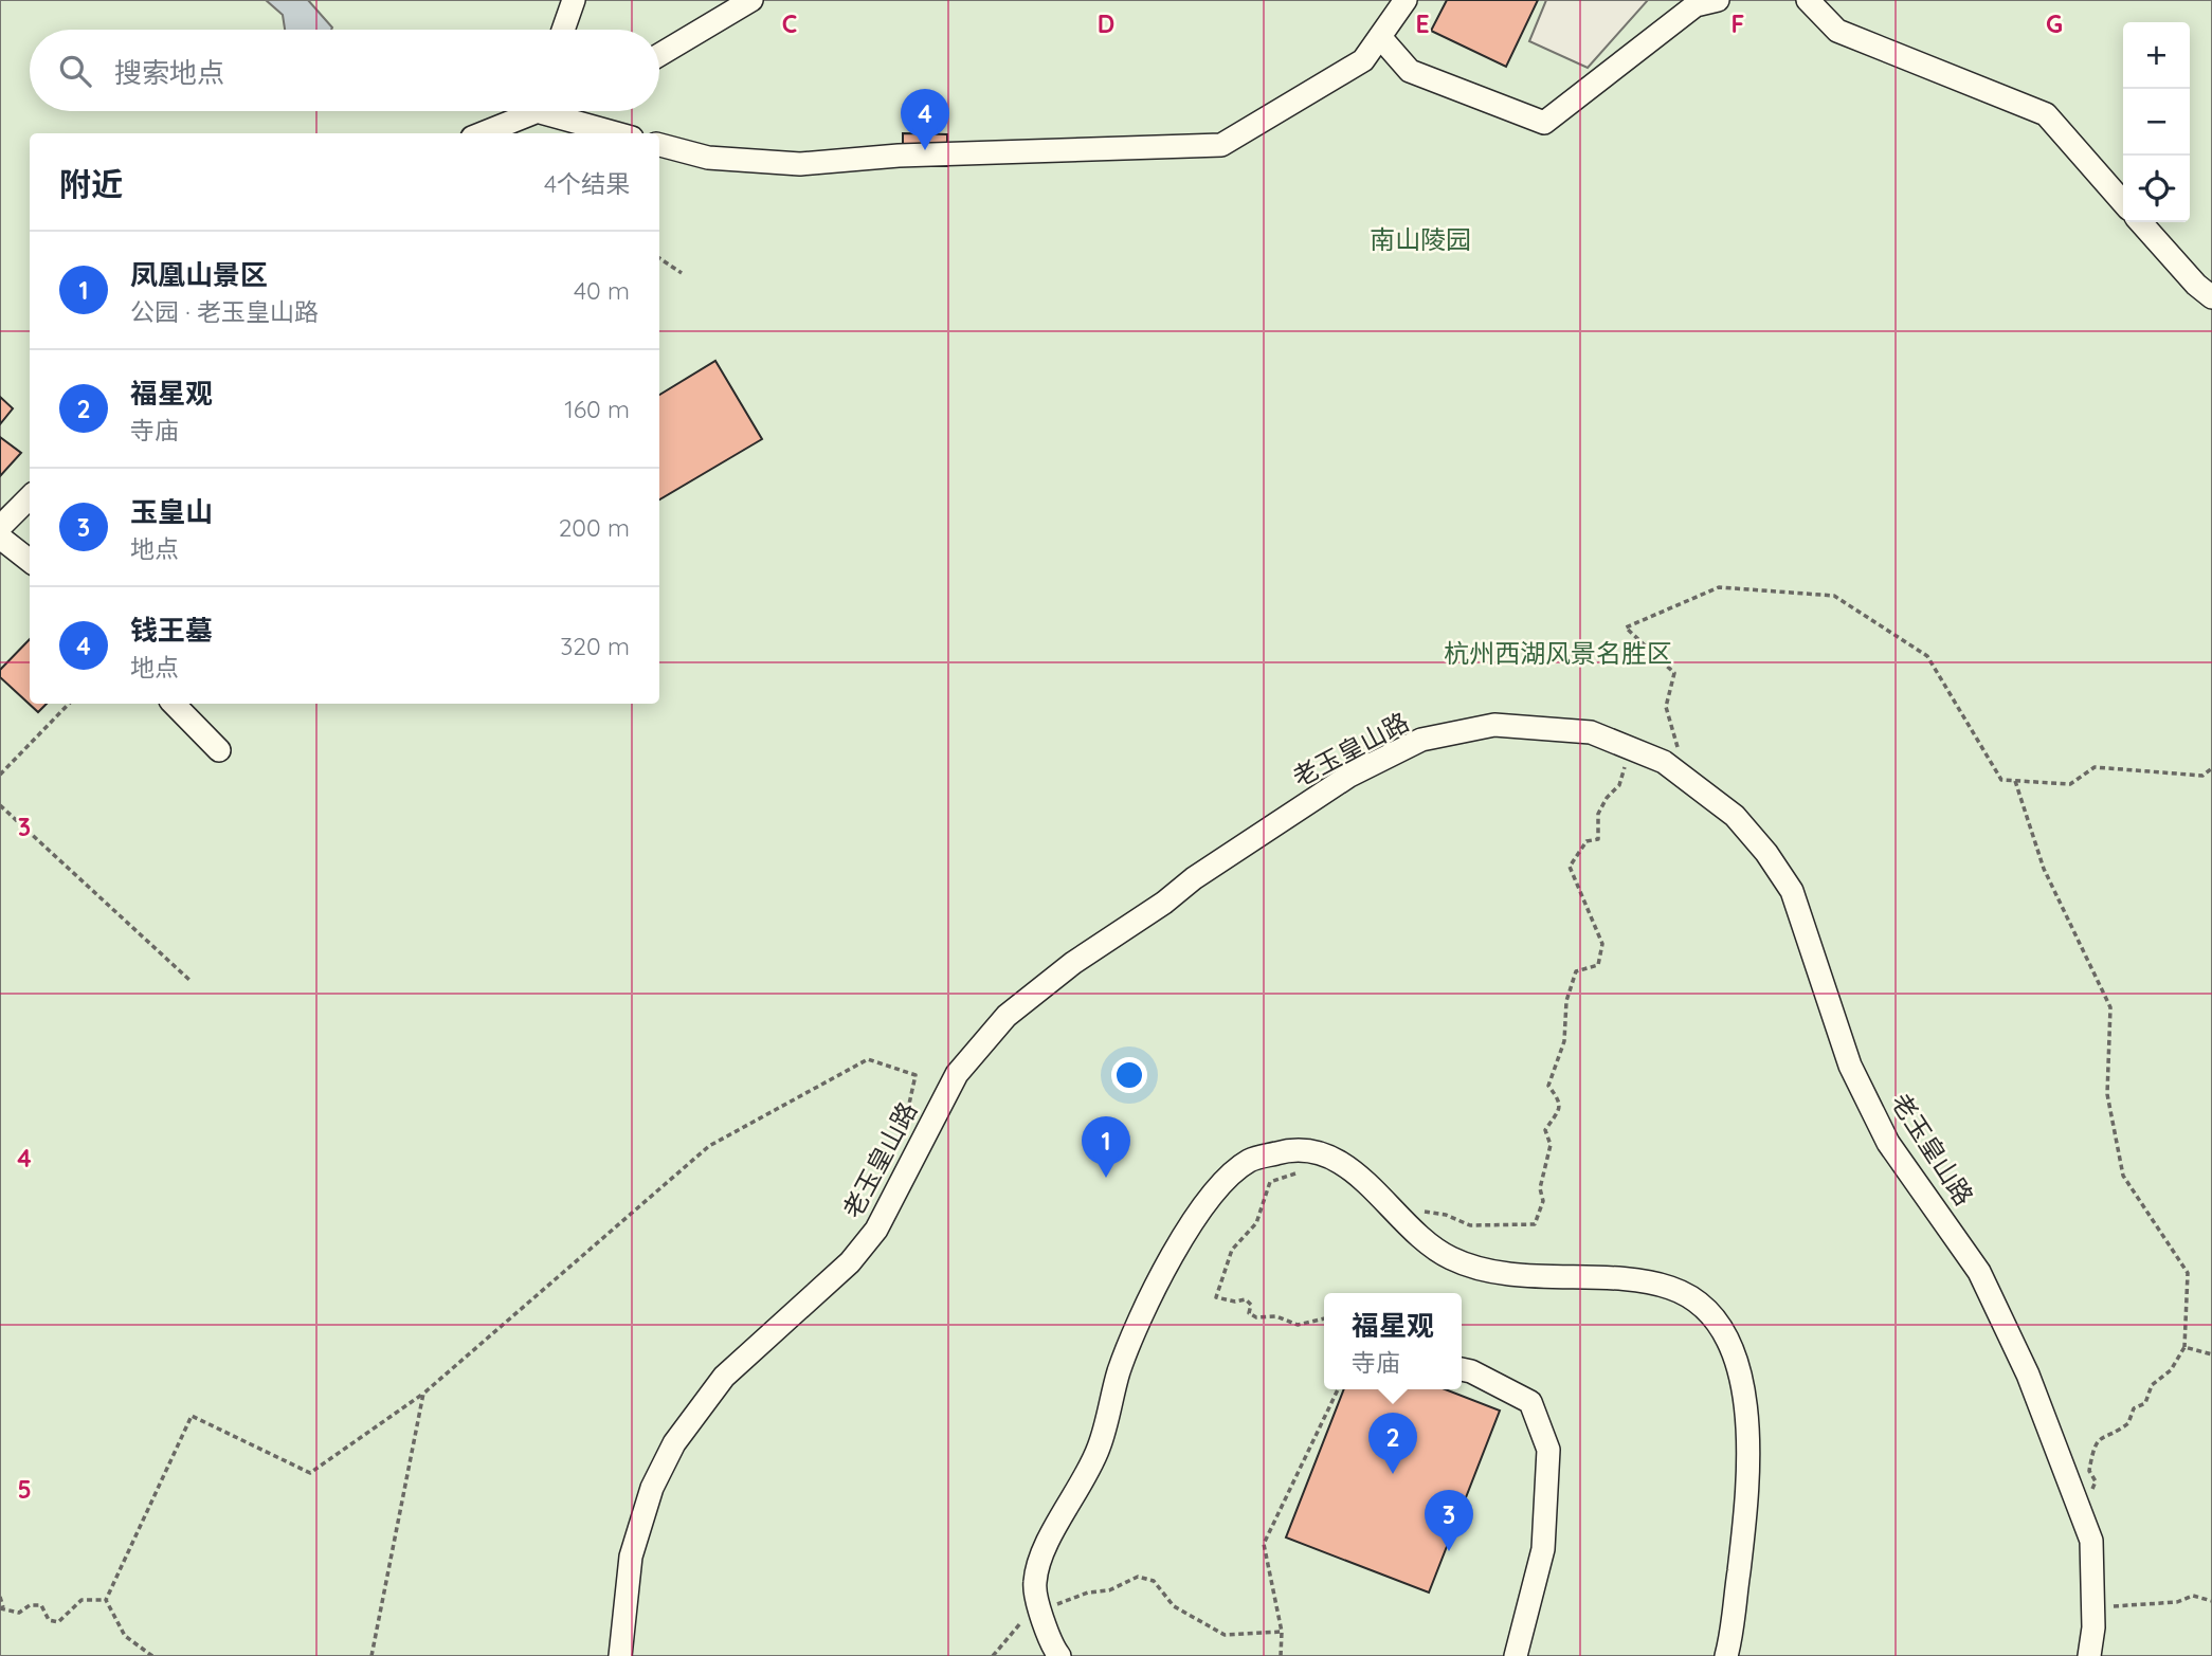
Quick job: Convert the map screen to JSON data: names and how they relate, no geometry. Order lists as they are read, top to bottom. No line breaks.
{"streets":{"street":["老玉皇山路"]},"parks":["南山陵园","杭州西湖风景名胜区"],"page":{"map_buttons":["+","−"],"search":"搜索地点","pins":["4","1","2","3"],"heading":["附近","4个结果"],"list":[{"mark":"1","name":"凤凰山景区","note":"公园 · 老玉皇山路","value":"40 m"},{"mark":"2","name":"福星观","note":"寺庙","value":"160 m"},{"mark":"3","name":"玉皇山","note":"地点","value":"200 m"},{"mark":"4","name":"钱王墓","note":"地点","value":"320 m"}],"popup":["福星观","寺庙"]},"grid":{"columns":["C","D","E","F","G"],"rows":["3","4","5"]}}
